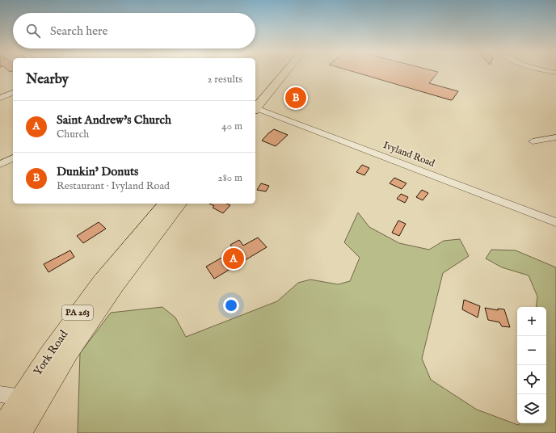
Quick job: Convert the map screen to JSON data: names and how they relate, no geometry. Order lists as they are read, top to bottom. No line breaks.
{"streets":{"highway":["PA 263","York Road"],"street":["Ivyland Road"]},"page":{"search":"Search here","heading":["Nearby","2 results"],"pins":["B","A"],"list":[{"mark":"A","name":"Saint Andrew's Church","note":"Church","value":"40 m"},{"mark":"B","name":"Dunkin' Donuts","note":"Restaurant · Ivyland Road","value":"280 m"}],"map_buttons":["+","−"]}}
